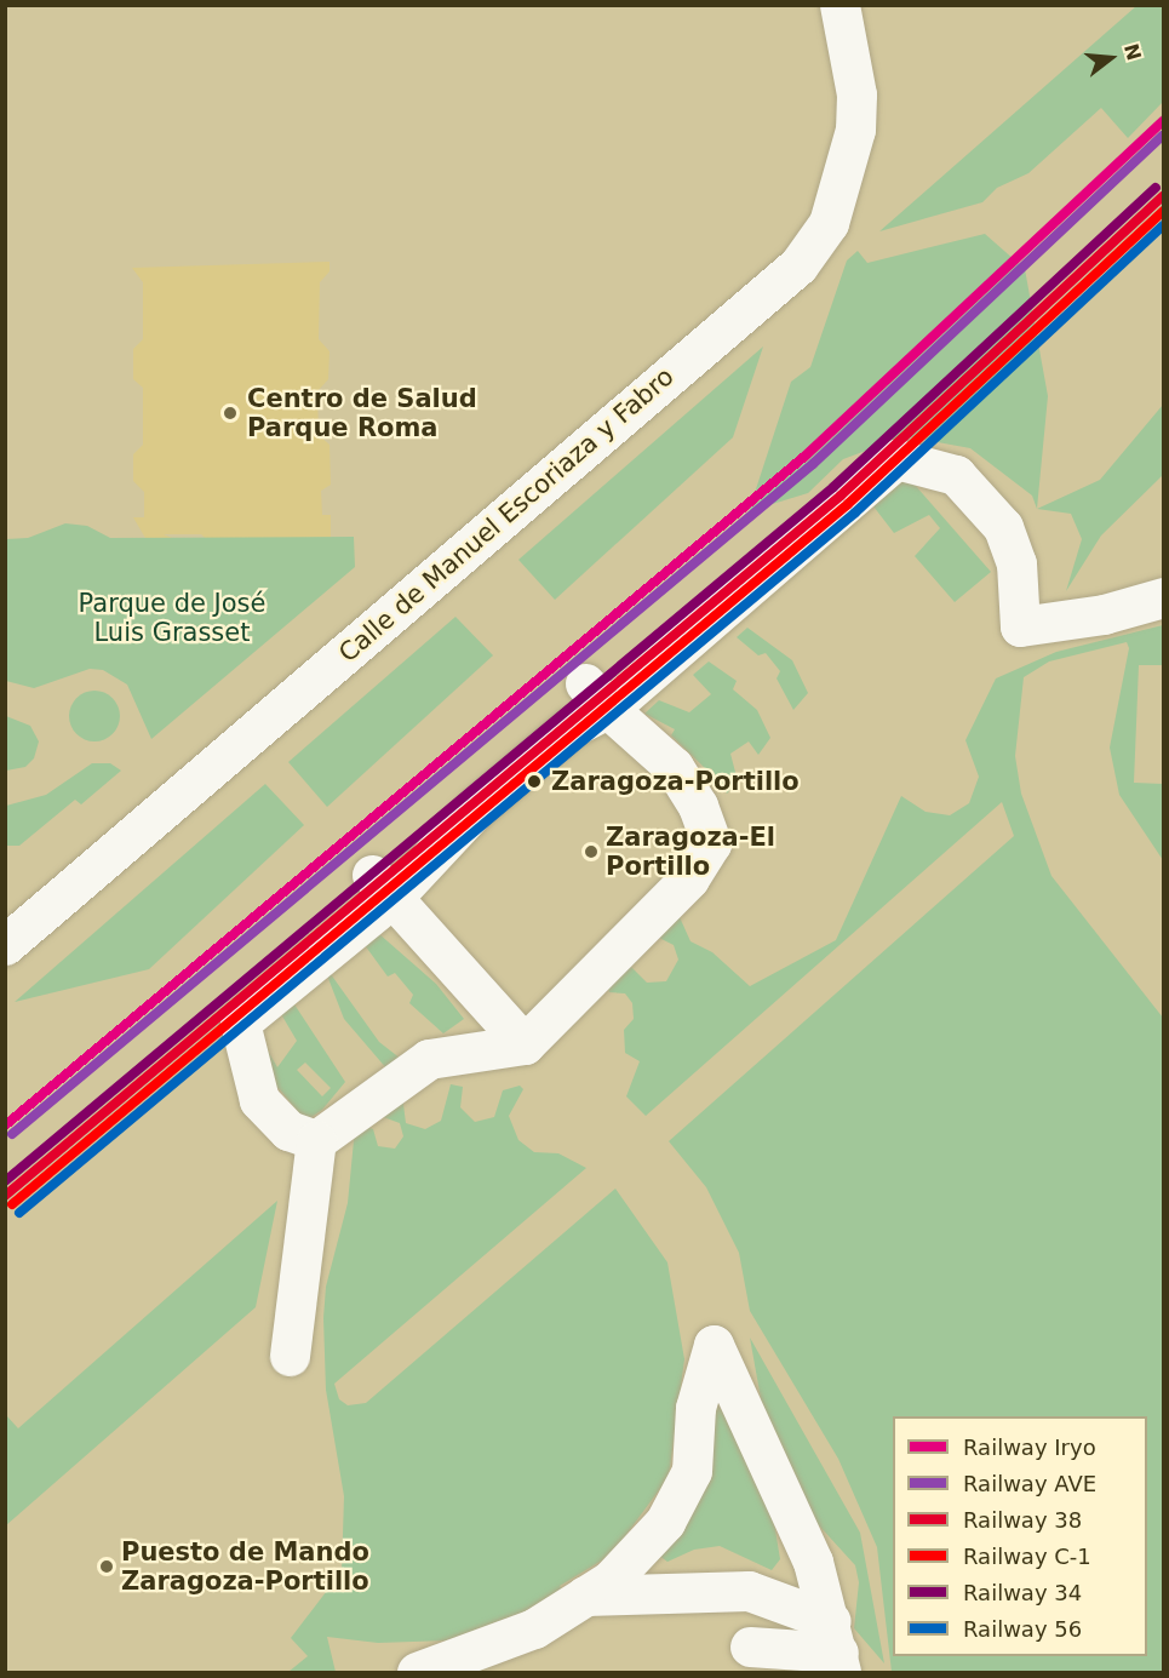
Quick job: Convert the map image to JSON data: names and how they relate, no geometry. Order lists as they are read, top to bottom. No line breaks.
{"streets":{"street":["Calle de Manuel Escoriaza y Fabro"]},"parks":["Parque de José Luis Grasset"],"places":["Centro de Salud Parque Roma","Zaragoza-Portillo","Zaragoza-El Portillo","Puesto de Mando Zaragoza-Portillo"],"lines":["rail line Iryo","rail line AVE","rail line 34","rail line 38","rail line C-1","rail line 56"],"legend":["Railway Iryo","Railway AVE","Railway 38","Railway C-1","Railway 34","Railway 56"],"north":"right"}
